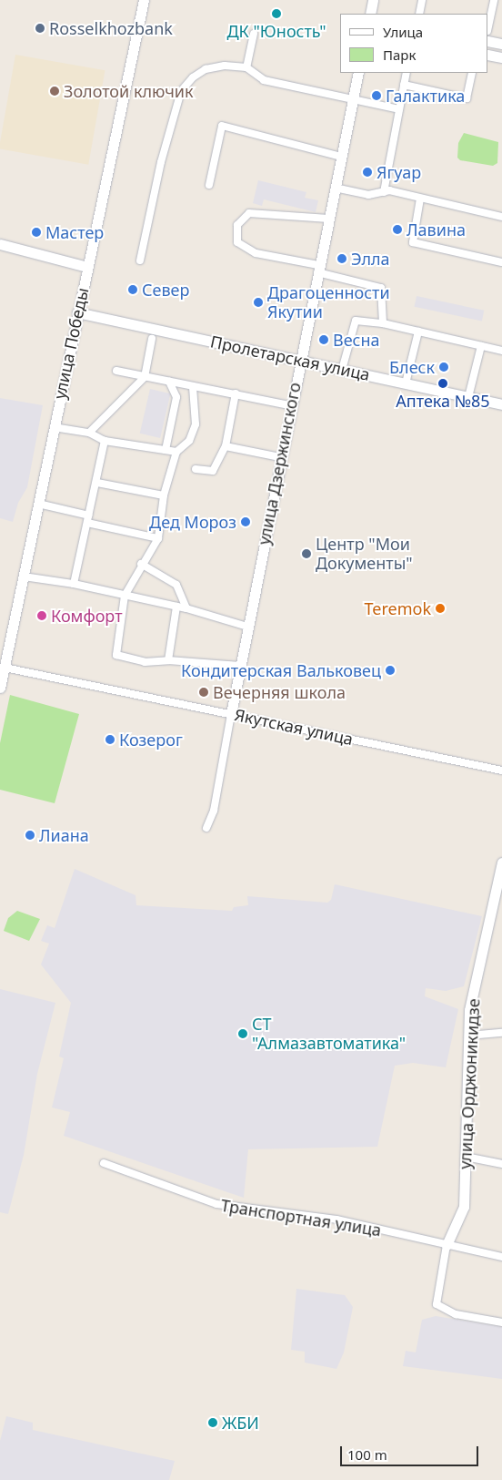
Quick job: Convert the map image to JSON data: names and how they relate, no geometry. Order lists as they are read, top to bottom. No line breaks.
{"streets":{"main road":["улица Победы","Пролетарская улица","улица Дзержинского","улица Орджоникидзе"],"street":["Якутская улица","Транспортная улица"]},"crossings":[["улица Победы","Пролетарская улица"],["улица Победы","Якутская улица"],["Пролетарская улица","улица Дзержинского"],["улица Дзержинского","Якутская улица"],["улица Орджоникидзе","Транспортная улица"]],"places":["ДК \"Юность\"","Rosselkhozbank","Золотой ключик","Галактика","Ягуар","Лавина","Мастер","Элла","Север","Драгоценности Якутии","Весна","Блеск","Аптека №85","Дед Мороз","Центр \"Мои Документы\"","Teremok","Комфорт","Кондитерская Вальковец","Вечерняя школа","Козерог","Лиана","СТ \"Алмазавтоматика\"","ЖБИ"],"legend":["Улица","Парк"],"scale_bar":"100 m"}
